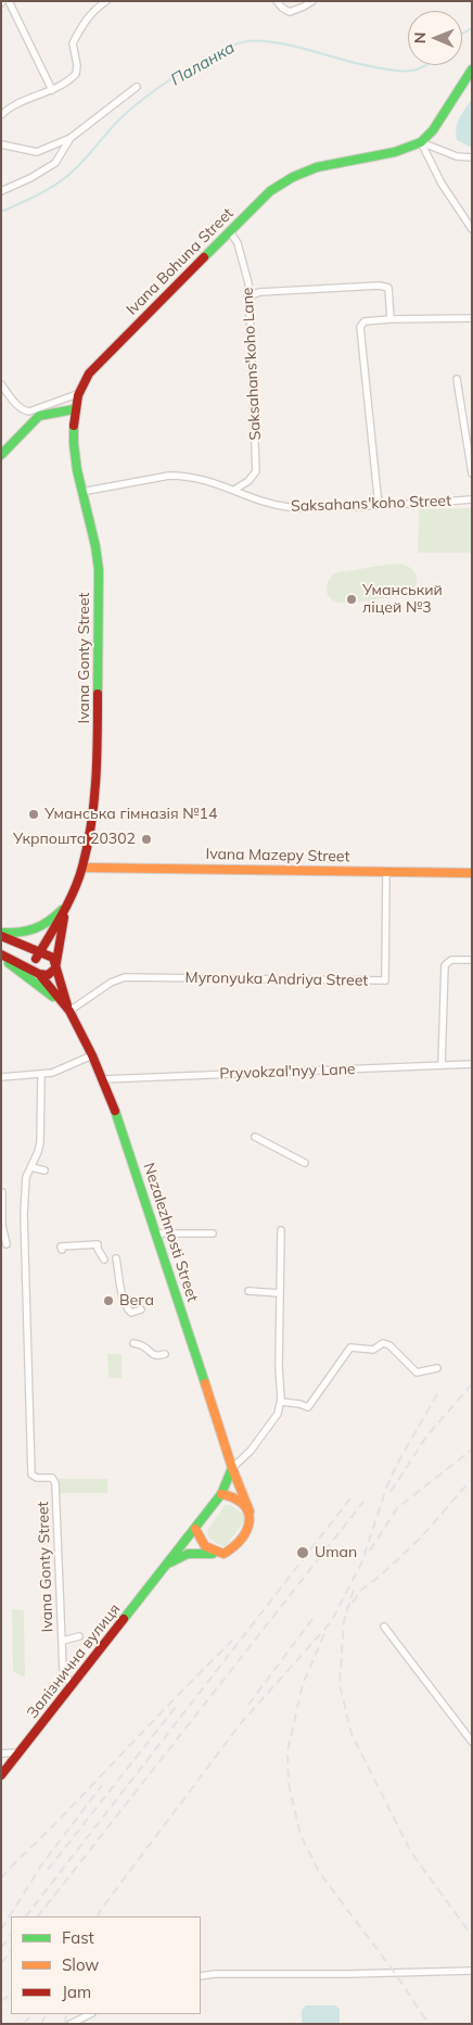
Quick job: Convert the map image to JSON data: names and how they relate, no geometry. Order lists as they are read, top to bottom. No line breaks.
{"streets":{"main road":["Ivana Bohuna Street","Ivana Gonty Street","Ivana Mazepy Street","Nezalezhnosti Street","Залізнична вулиця"],"street":["Saksahansʹkoho Lane","Saksahansʹkoho Street","Myronyuka Andriya Street","Pryvokzalʹnyy Lane"]},"crossings":[["Ivana Bohuna Street","Saksahansʹkoho Lane"],["Ivana Bohuna Street","Ivana Gonty Street"],["Saksahansʹkoho Lane","Saksahansʹkoho Street"],["Saksahansʹkoho Street","Ivana Gonty Street"],["Ivana Gonty Street","Ivana Mazepy Street"],["Ivana Gonty Street","Nezalezhnosti Street"],["Ivana Gonty Street","Залізнична вулиця"],["Ivana Mazepy Street","Myronyuka Andriya Street"],["Myronyuka Andriya Street","Nezalezhnosti Street"],["Pryvokzalʹnyy Lane","Nezalezhnosti Street"]],"water":["Паланка"],"places":["Уманський ліцей №3","Уманська гімназія №14","Укрпошта 20302","Вега","Uman"],"legend":["Fast","Slow","Jam"],"north":"left"}
